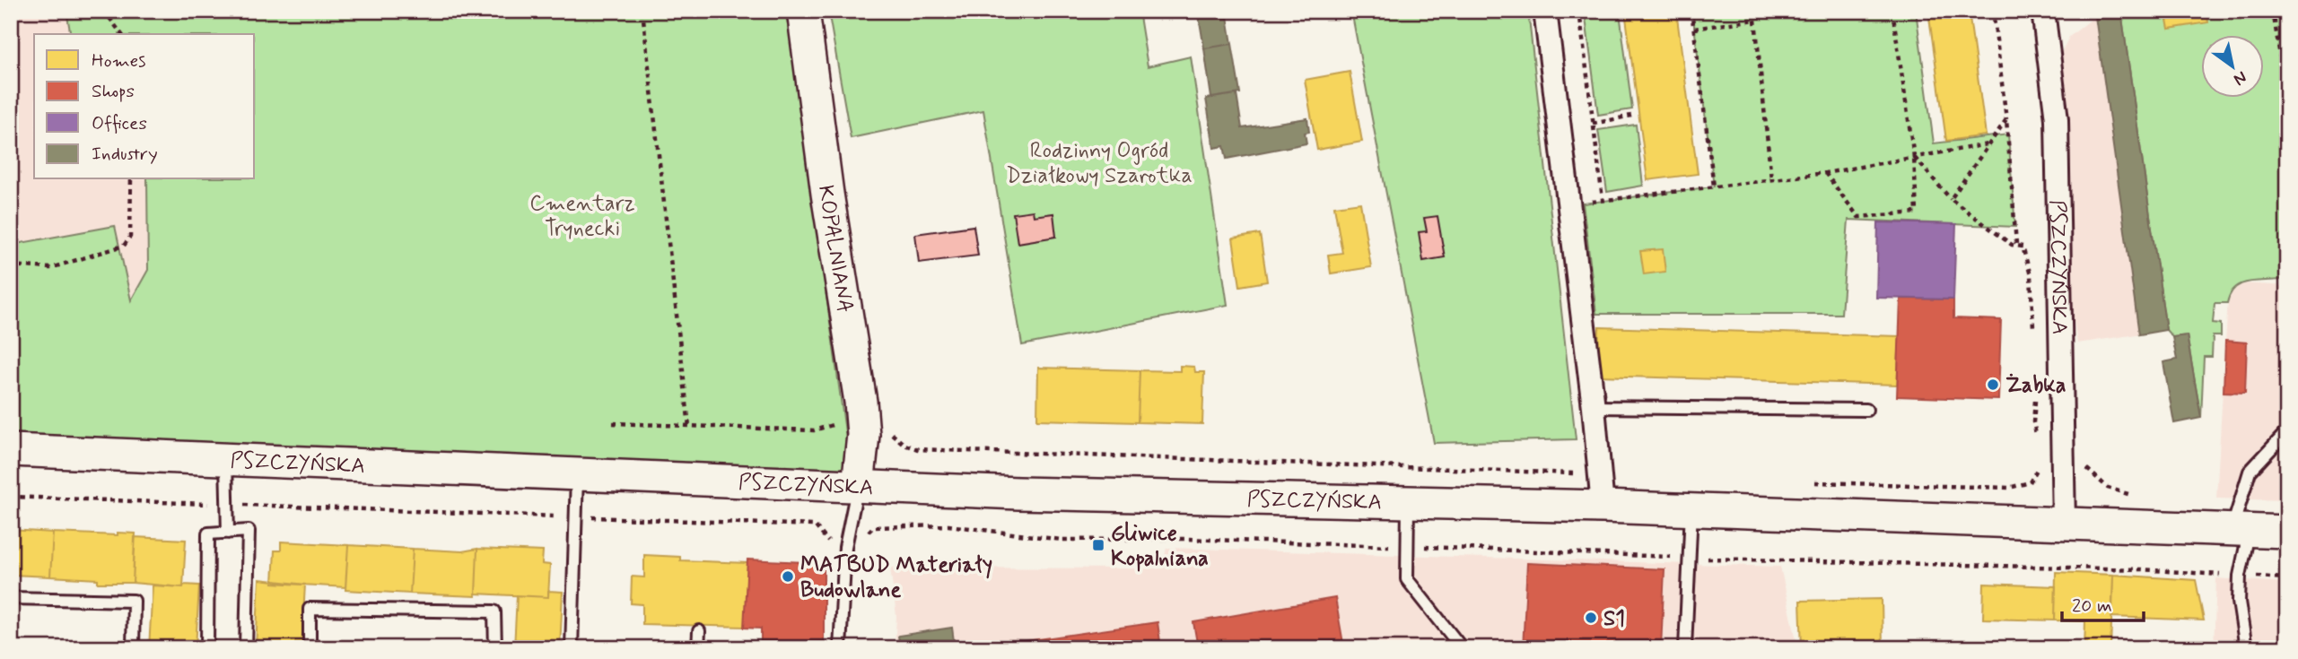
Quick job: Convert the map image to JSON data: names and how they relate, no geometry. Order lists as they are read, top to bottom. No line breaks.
{"streets":{"main road":["KOPALNIANA","PSZCZYŃSKA"]},"crossings":[["KOPALNIANA","PSZCZYŃSKA"]],"parks":["Rodzinny Ogród Działkowy Szarotka","Cmentarz Trynecki"],"places":{"other":["Żabka","MATBUD Materiały Budowlane","S1"],"transit":["Gliwice Kopalniana"]},"legend":["Homes","Shops","Offices","Industry"],"scale_bar":"20 m","north":"bottom right"}
